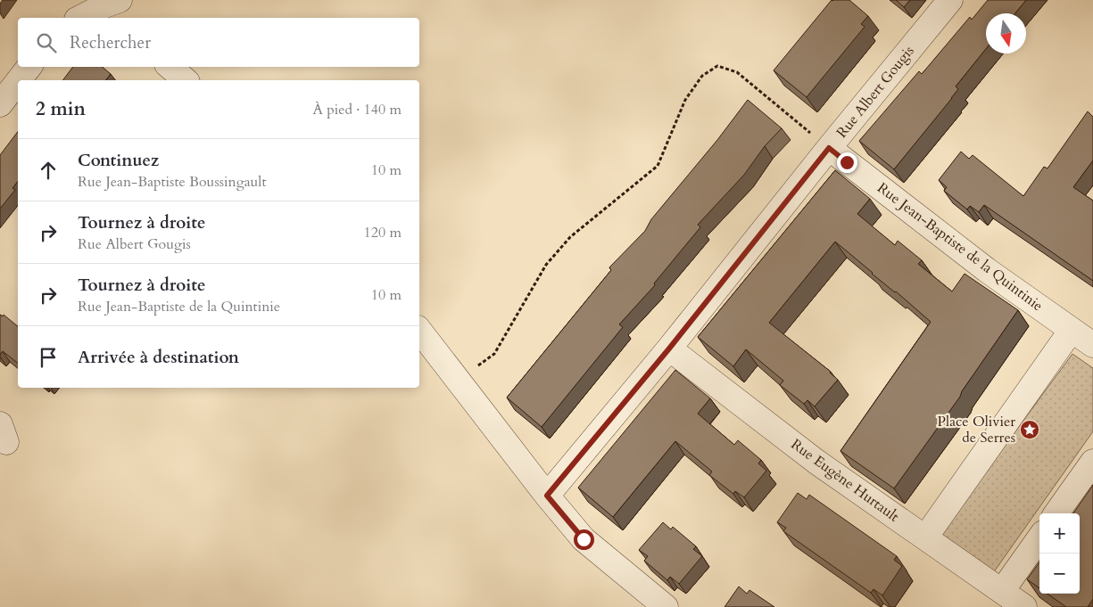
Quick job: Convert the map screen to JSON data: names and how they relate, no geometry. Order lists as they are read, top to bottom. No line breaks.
{"streets":{"street":["Rue Albert Gougis","Rue Jean-Baptiste de la Quintinie","Rue Eugène Hurtault"]},"crossings":[["Rue Albert Gougis","Rue Jean-Baptiste de la Quintinie"],["Rue Albert Gougis","Rue Eugène Hurtault"]],"places":{"place":["Place Olivier de Serres"]},"north":"bottom","page":{"search":"Rechercher","heading":["2 min","À pied · 140 m"],"list":[["Continuez","Rue Jean-Baptiste Boussingault","10 m"],["Tournez à droite","Rue Albert Gougis","120 m"],["Tournez à droite","Rue Jean-Baptiste de la Quintinie","10 m"],"Arrivée à destination"],"map_buttons":["+","−"]}}
